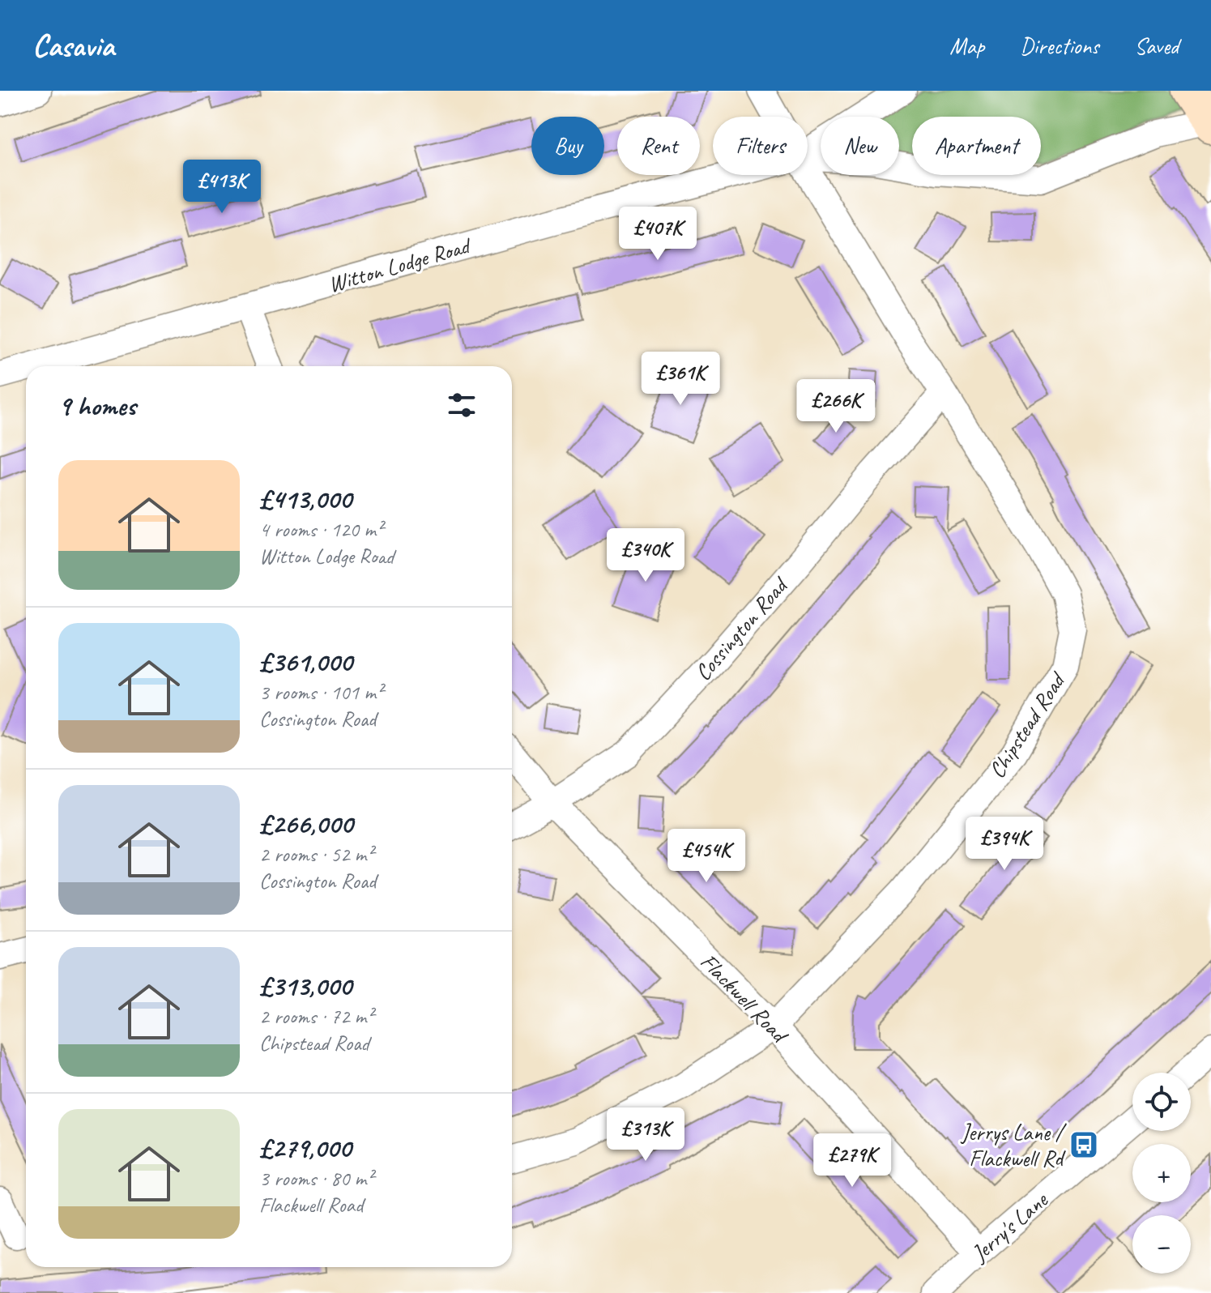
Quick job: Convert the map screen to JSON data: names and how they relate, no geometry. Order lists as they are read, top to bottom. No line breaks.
{"streets":{"street":["Witton Lodge Road","Cossington Road","Chipstead Road","Flackwell Road","Jerry's Lane"]},"crossings":[["Cossington Road","Chipstead Road"],["Cossington Road","Flackwell Road"],["Chipstead Road","Flackwell Road"],["Flackwell Road","Jerry's Lane"]],"places":{"bus stop":["Jerrys Lane / Flackwell Rd"]},"page":{"header":"Casavia","nav":["Map","Directions","Saved"],"chip":["Buy","Rent","Filters","New","Apartment"],"price":["£413K","£407K","£361K","£266K","£340K","£394K","£454K","£313K","£279K"],"heading":"9 homes","list":[{"name":"£413,000","note":"4 rooms · 120 m² · Witton Lodge Road"},{"name":"£361,000","note":"3 rooms · 101 m² · Cossington Road"},{"name":"£266,000","note":"2 rooms · 52 m² · Cossington Road"},{"name":"£313,000","note":"2 rooms · 72 m² · Chipstead Road"},{"name":"£279,000","note":"3 rooms · 80 m² · Flackwell Road"}],"map_buttons":["+","−"]}}
